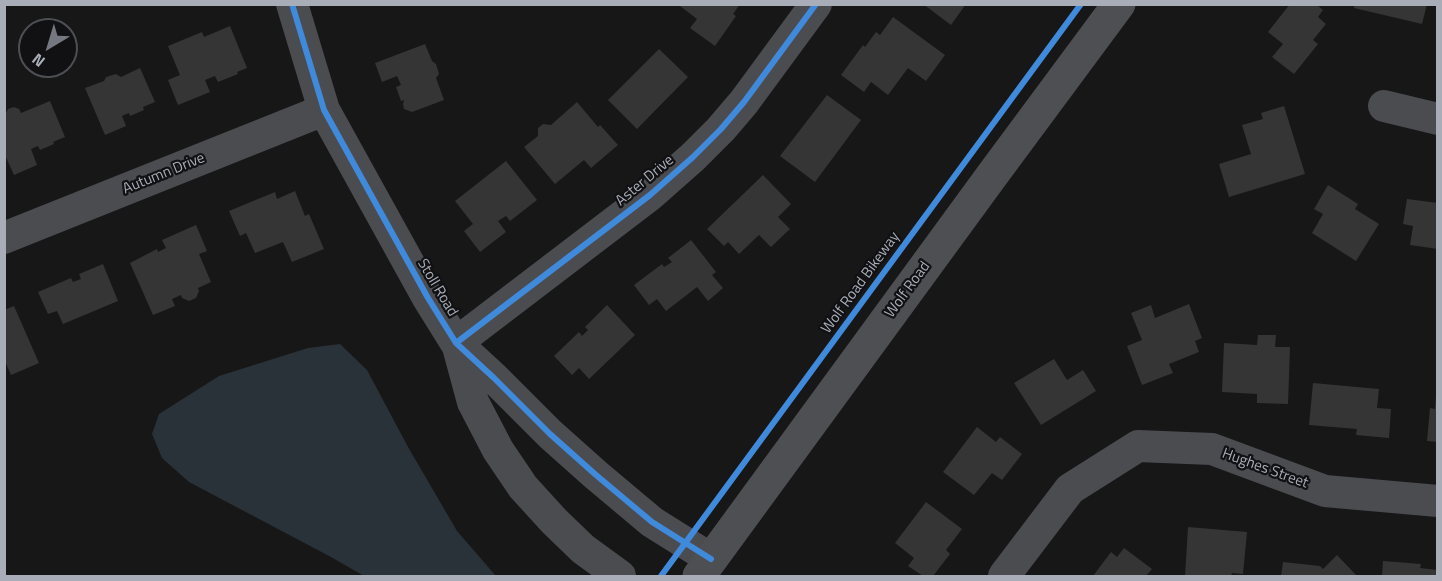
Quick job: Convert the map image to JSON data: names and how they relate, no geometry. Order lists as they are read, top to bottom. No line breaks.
{"streets":{"main road":["Wolf Road"],"street":["Autumn Drive","Aster Drive","Stoll Road","Hughes Street"],"cycle path":["Wolf Road Bikeway"]},"crossings":[["Autumn Drive","Stoll Road"],["Aster Drive","Stoll Road"],["Stoll Road","Wolf Road"]],"north":"bottom left"}
